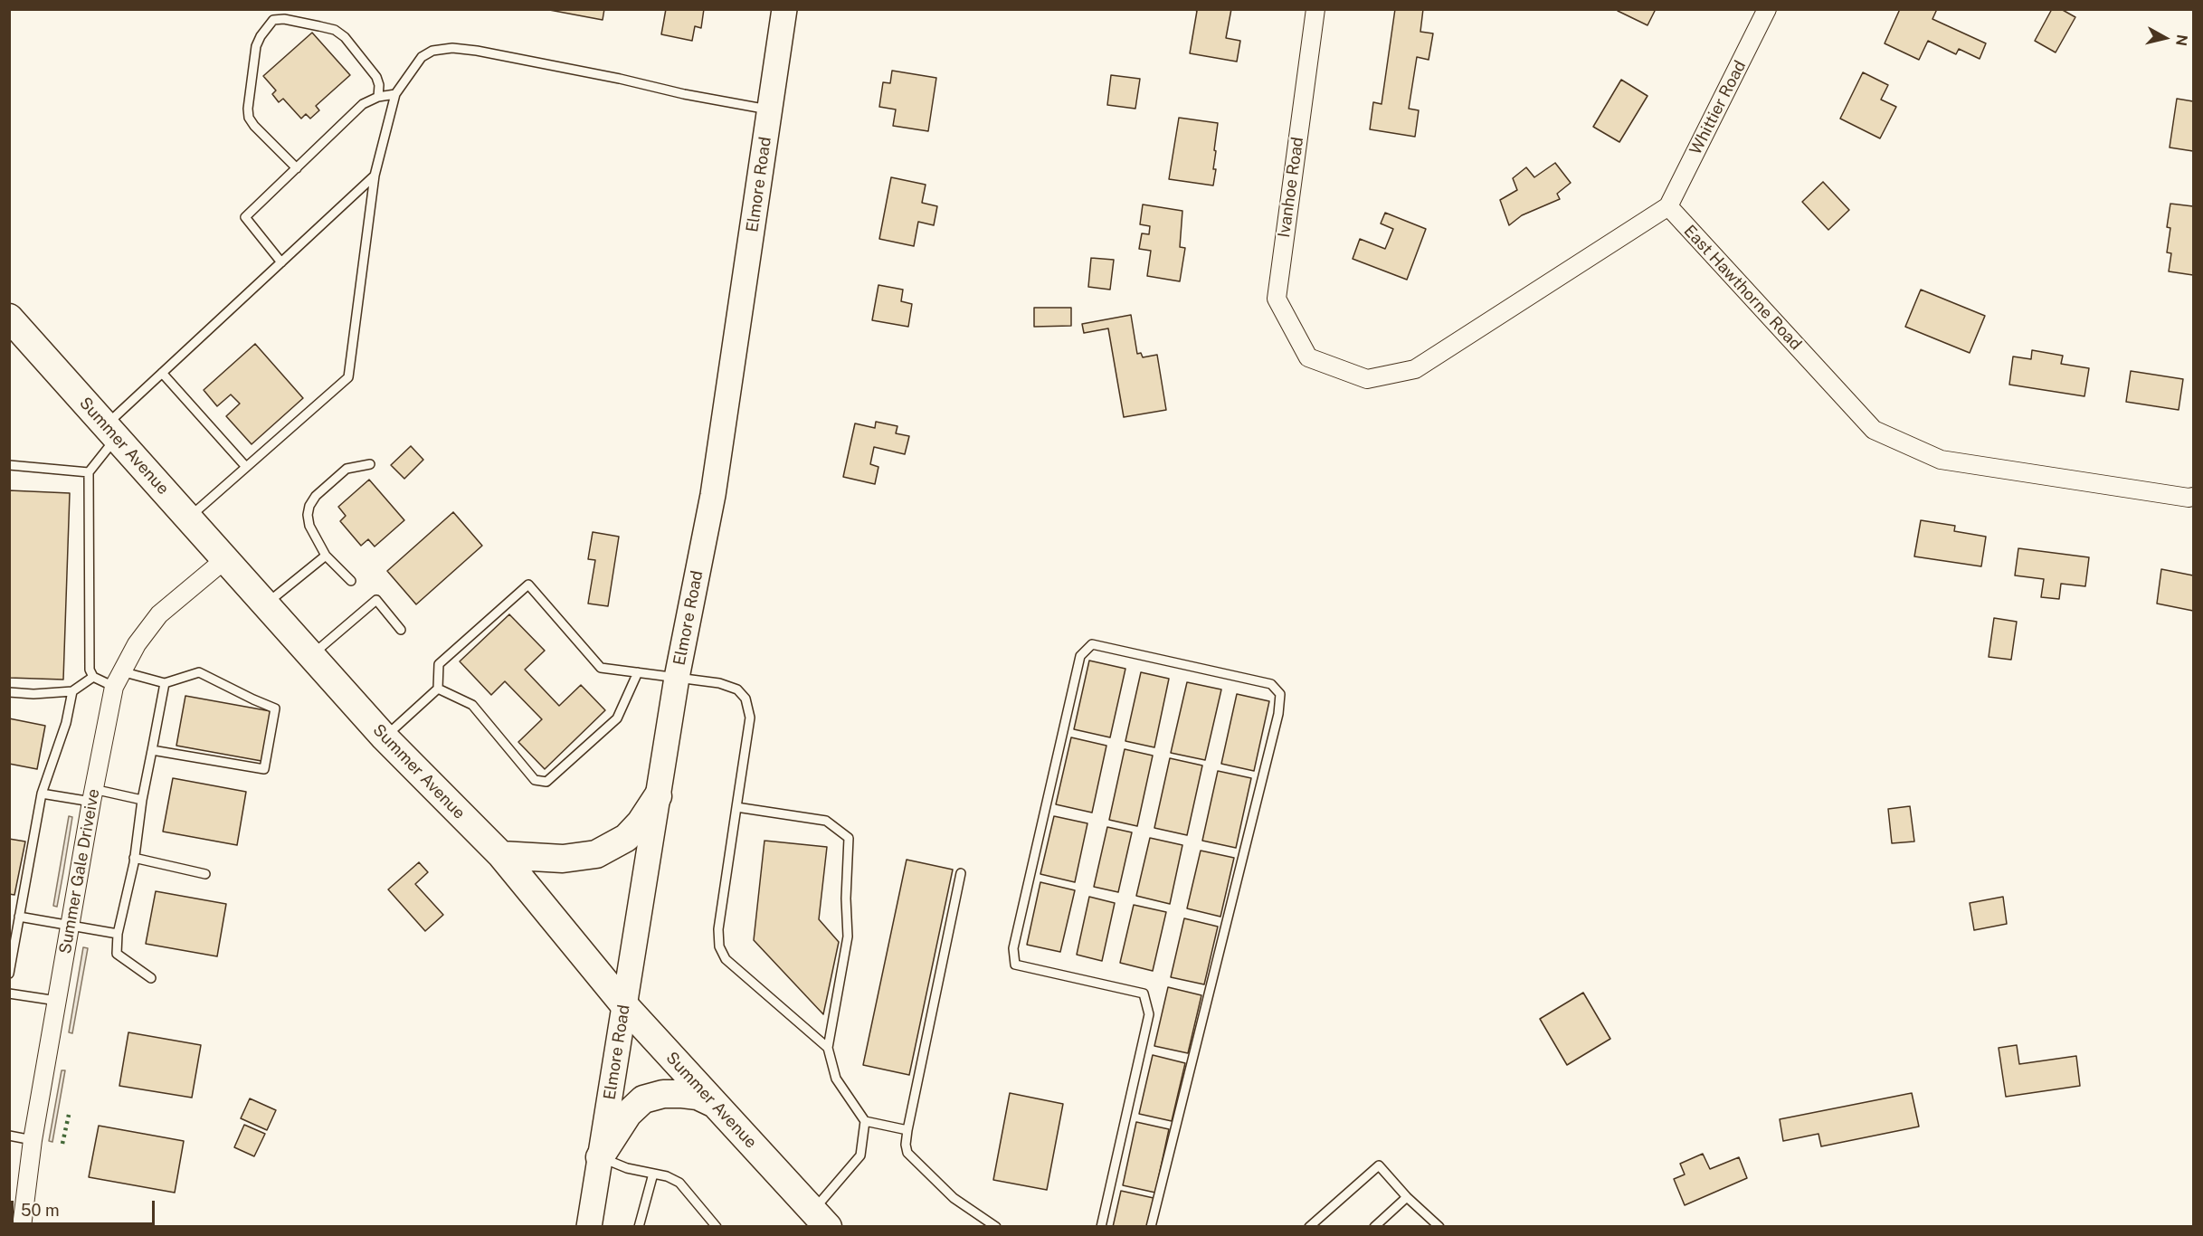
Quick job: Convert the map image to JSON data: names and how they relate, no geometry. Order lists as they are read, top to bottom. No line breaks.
{"streets":{"main road":["Summer Avenue"],"street":["Whittier Road","Elmore Road","Ivanhoe Road","East Hawthorne Road","Summer Gale Driveive"]},"crossings":[["Whittier Road","Ivanhoe Road"],["Whittier Road","East Hawthorne Road"],["Elmore Road","Summer Avenue"],["Ivanhoe Road","East Hawthorne Road"],["Summer Avenue","Summer Gale Driveive"]],"scale_bar":"50 m","north":"right"}
